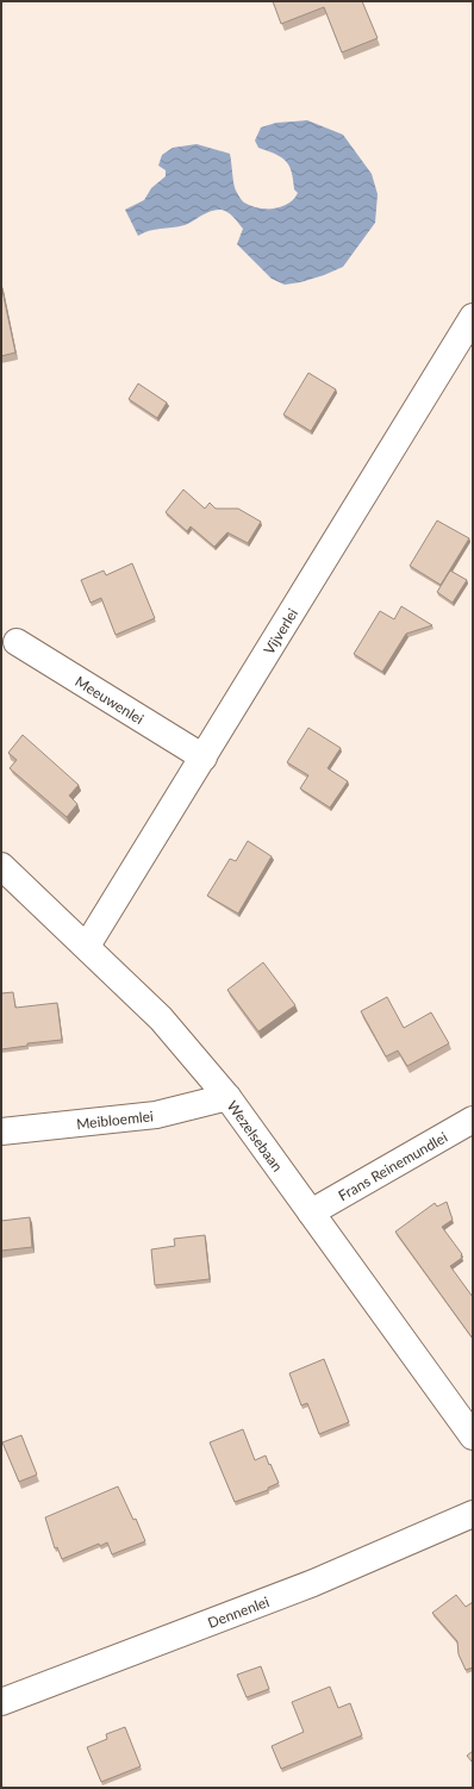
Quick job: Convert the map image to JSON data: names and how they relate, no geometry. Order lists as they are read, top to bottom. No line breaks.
{"streets":{"street":["Vijverlei","Meeuwenlei","Meibloemlei","Wezelsebaan","Frans Reinemundlei","Dennenlei"]},"crossings":[["Vijverlei","Meeuwenlei"],["Vijverlei","Wezelsebaan"],["Meibloemlei","Wezelsebaan"],["Wezelsebaan","Frans Reinemundlei"]]}
